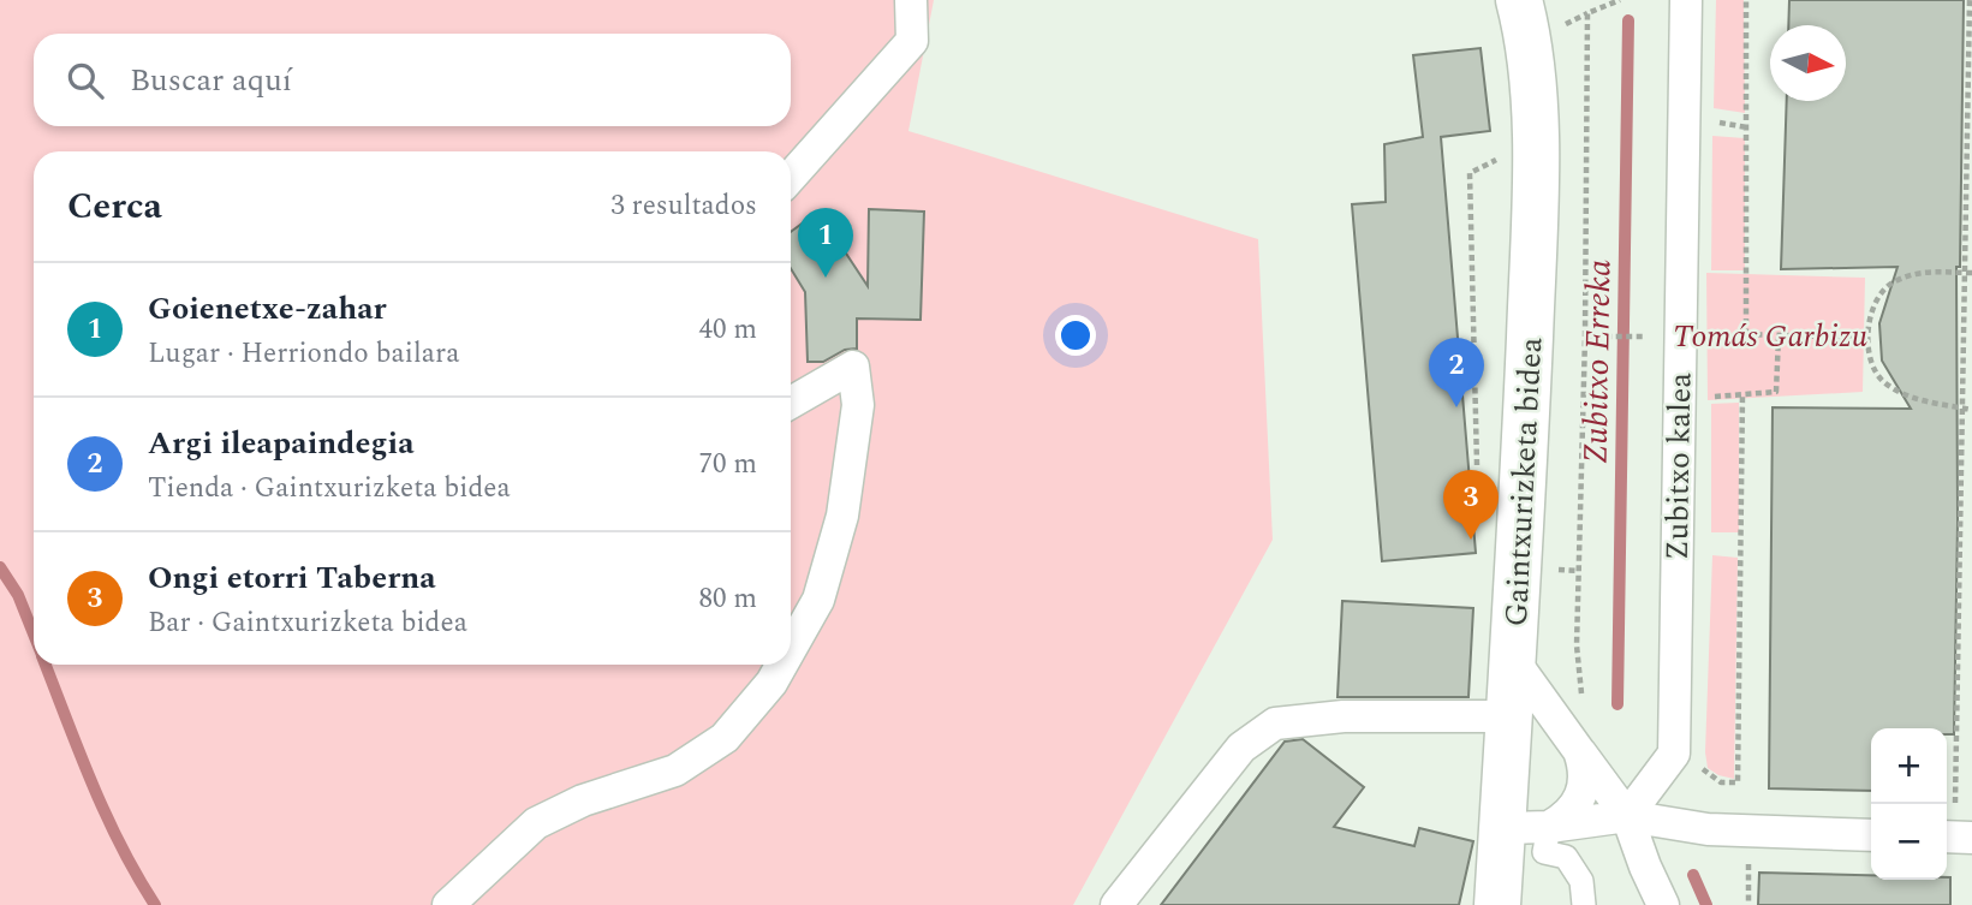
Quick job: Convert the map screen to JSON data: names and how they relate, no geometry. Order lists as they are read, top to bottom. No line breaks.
{"streets":{"main road":["Gaintxurizketa bidea"],"street":["Zubitxo kalea"]},"water":["Zubitxo Erreka"],"parks":["Tomás Garbizu"],"north":"right","page":{"search":"Buscar aquí","heading":["Cerca","3 resultados"],"pins":["1","2","3"],"list":[{"mark":"1","name":"Goienetxe-zahar","note":"Lugar · Herriondo bailara","value":"40 m"},{"mark":"2","name":"Argi ileapaindegia","note":"Tienda · Gaintxurizketa bidea","value":"70 m"},{"mark":"3","name":"Ongi etorri Taberna","note":"Bar · Gaintxurizketa bidea","value":"80 m"}],"map_buttons":["+","−"]}}
